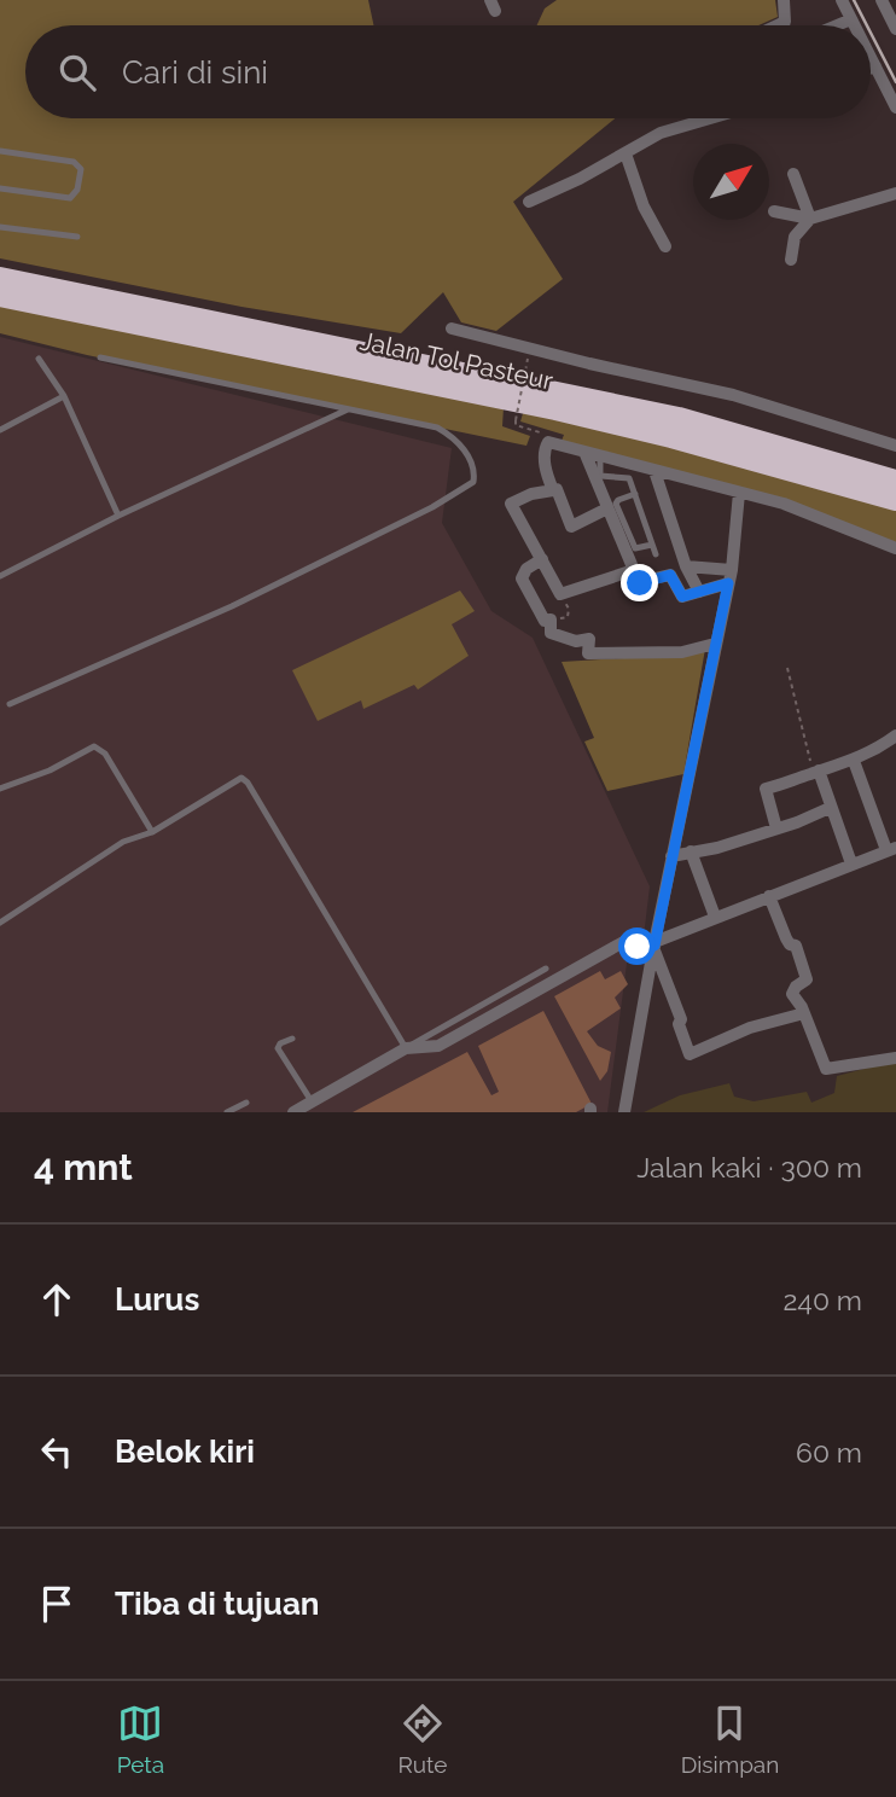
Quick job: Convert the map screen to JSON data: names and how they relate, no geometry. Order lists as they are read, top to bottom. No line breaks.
{"streets":{"highway":["Jalan Tol Pasteur"]},"north":"top right","page":{"search":"Cari di sini","heading":["4 mnt","Jalan kaki · 300 m"],"list":[["Lurus","240 m"],["Belok kiri","60 m"],"Tiba di tujuan"],"nav":["Peta","Rute","Disimpan"]}}
